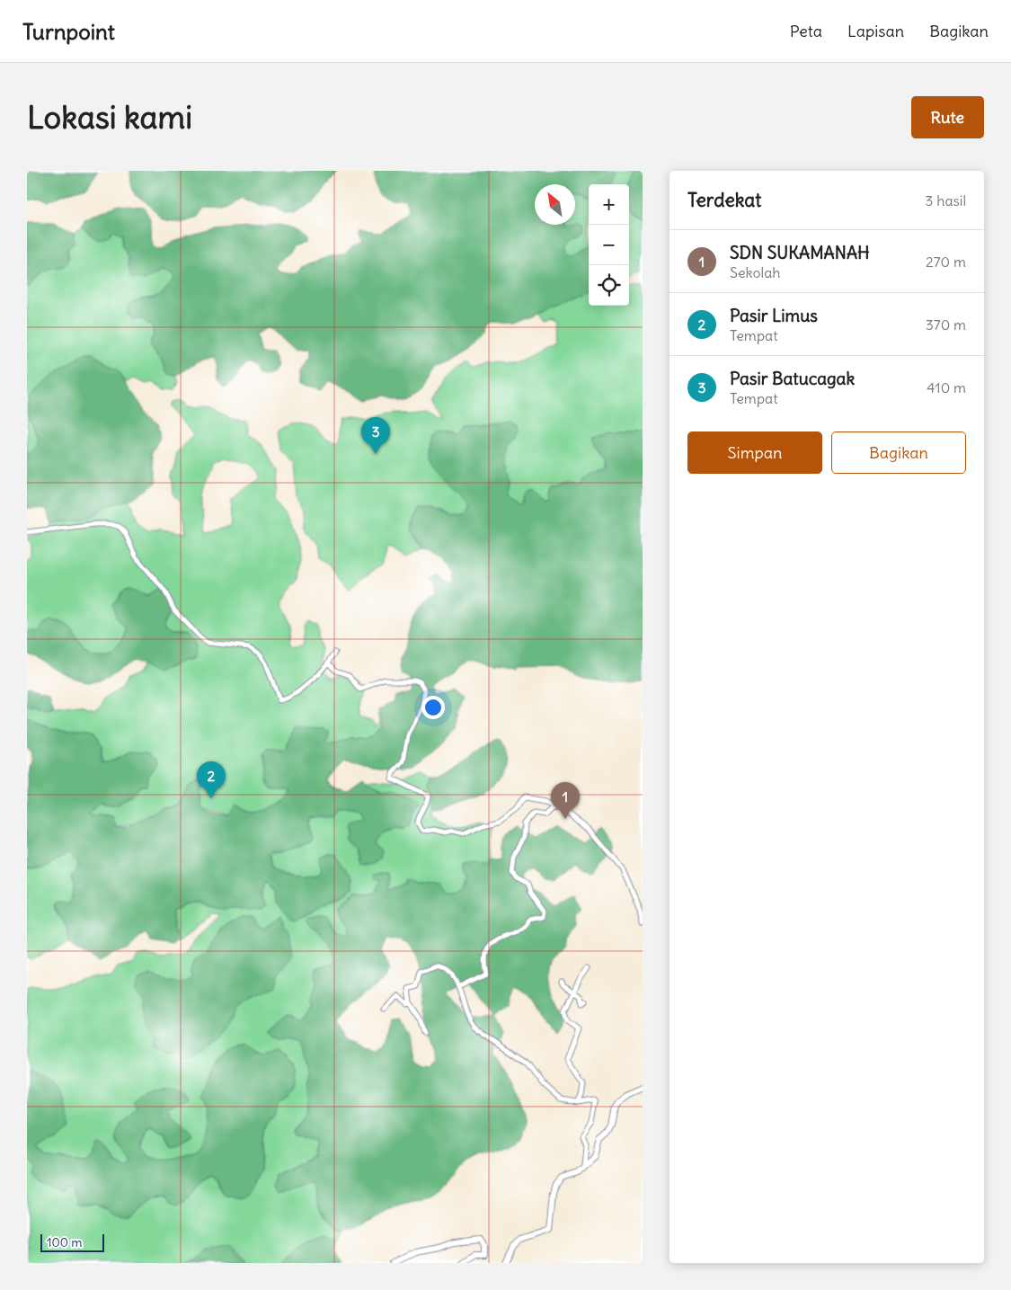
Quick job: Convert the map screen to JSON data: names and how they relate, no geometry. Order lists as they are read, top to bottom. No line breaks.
{"scale_bar":"100 m","north":"top left","page":{"header":"Turnpoint","nav":["Peta","Lapisan","Bagikan"],"buttons":["Rute",["Simpan","Bagikan"]],"title":"Lokasi kami","heading":["Terdekat","3 hasil"],"map_buttons":["+","−"],"list":[{"mark":"1","name":"SDN SUKAMANAH","note":"Sekolah","value":"270 m"},{"mark":"2","name":"Pasir Limus","note":"Tempat","value":"370 m"},{"mark":"3","name":"Pasir Batucagak","note":"Tempat","value":"410 m"}],"pins":["3","2","1"],"scale":"100 m"}}
